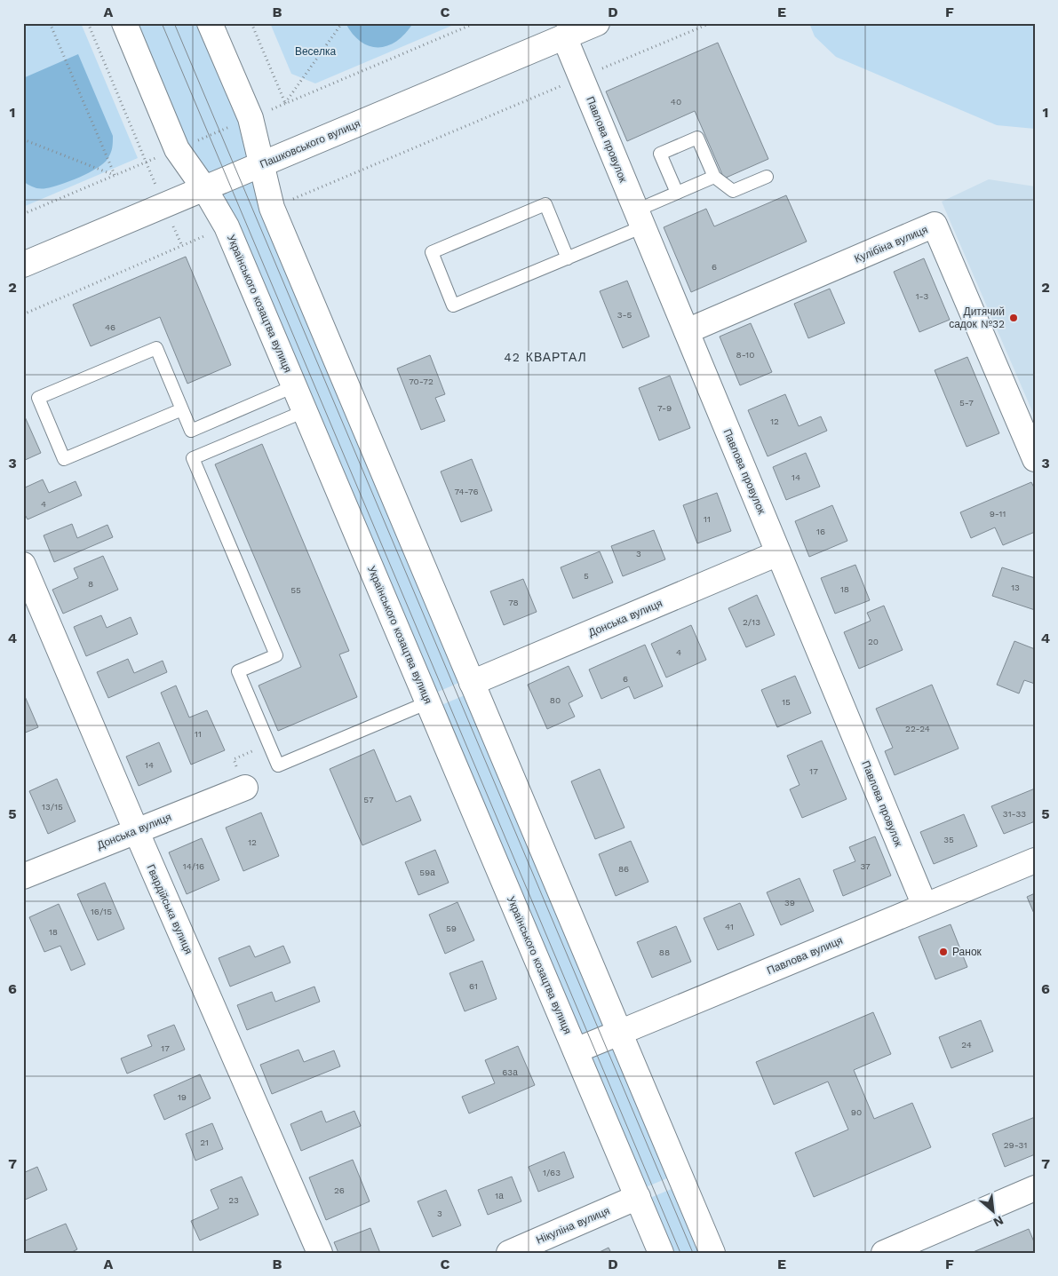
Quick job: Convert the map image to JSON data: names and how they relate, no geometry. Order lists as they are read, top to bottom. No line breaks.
{"streets":{"street":["Павлова провулок","Пашковського вулиця","Кулібіна вулиця","Українського козацтва вулиця","Донська вулиця","Гвардійська вулиця","Павлова вулиця","Нікуліна вулиця"]},"crossings":[["Павлова провулок","Пашковського вулиця"],["Павлова провулок","Кулібіна вулиця"],["Павлова провулок","Донська вулиця"],["Павлова провулок","Павлова вулиця"],["Пашковського вулиця","Українського козацтва вулиця"],["Українського козацтва вулиця","Павлова вулиця"],["Українського козацтва вулиця","Нікуліна вулиця"],["Донська вулиця","Гвардійська вулиця"]],"districts":["42 КВАРТАЛ"],"parks":["Веселка"],"places":["Дитячий садок №32","Ранок"],"house_numbers":["40","6","1-3","3-5","46","8-10","70-72","5-7","7-9","12","14","74-76","4","9-11","11","16","3","5","8","13","18","55","78","2/13","20","4","6","80","15","22-24","11","14","17","57","13/15","31-33","35","12","14/16","37","86","59а","39","16/15","41","59","18","88","61","24","17","63а","19","90","21","29-31","1/63","26","1а","23","3"],"north":"bottom right","grid":{"columns":["A","B","C","D","E","F"],"rows":["1","2","3","4","5","6","7"]}}
